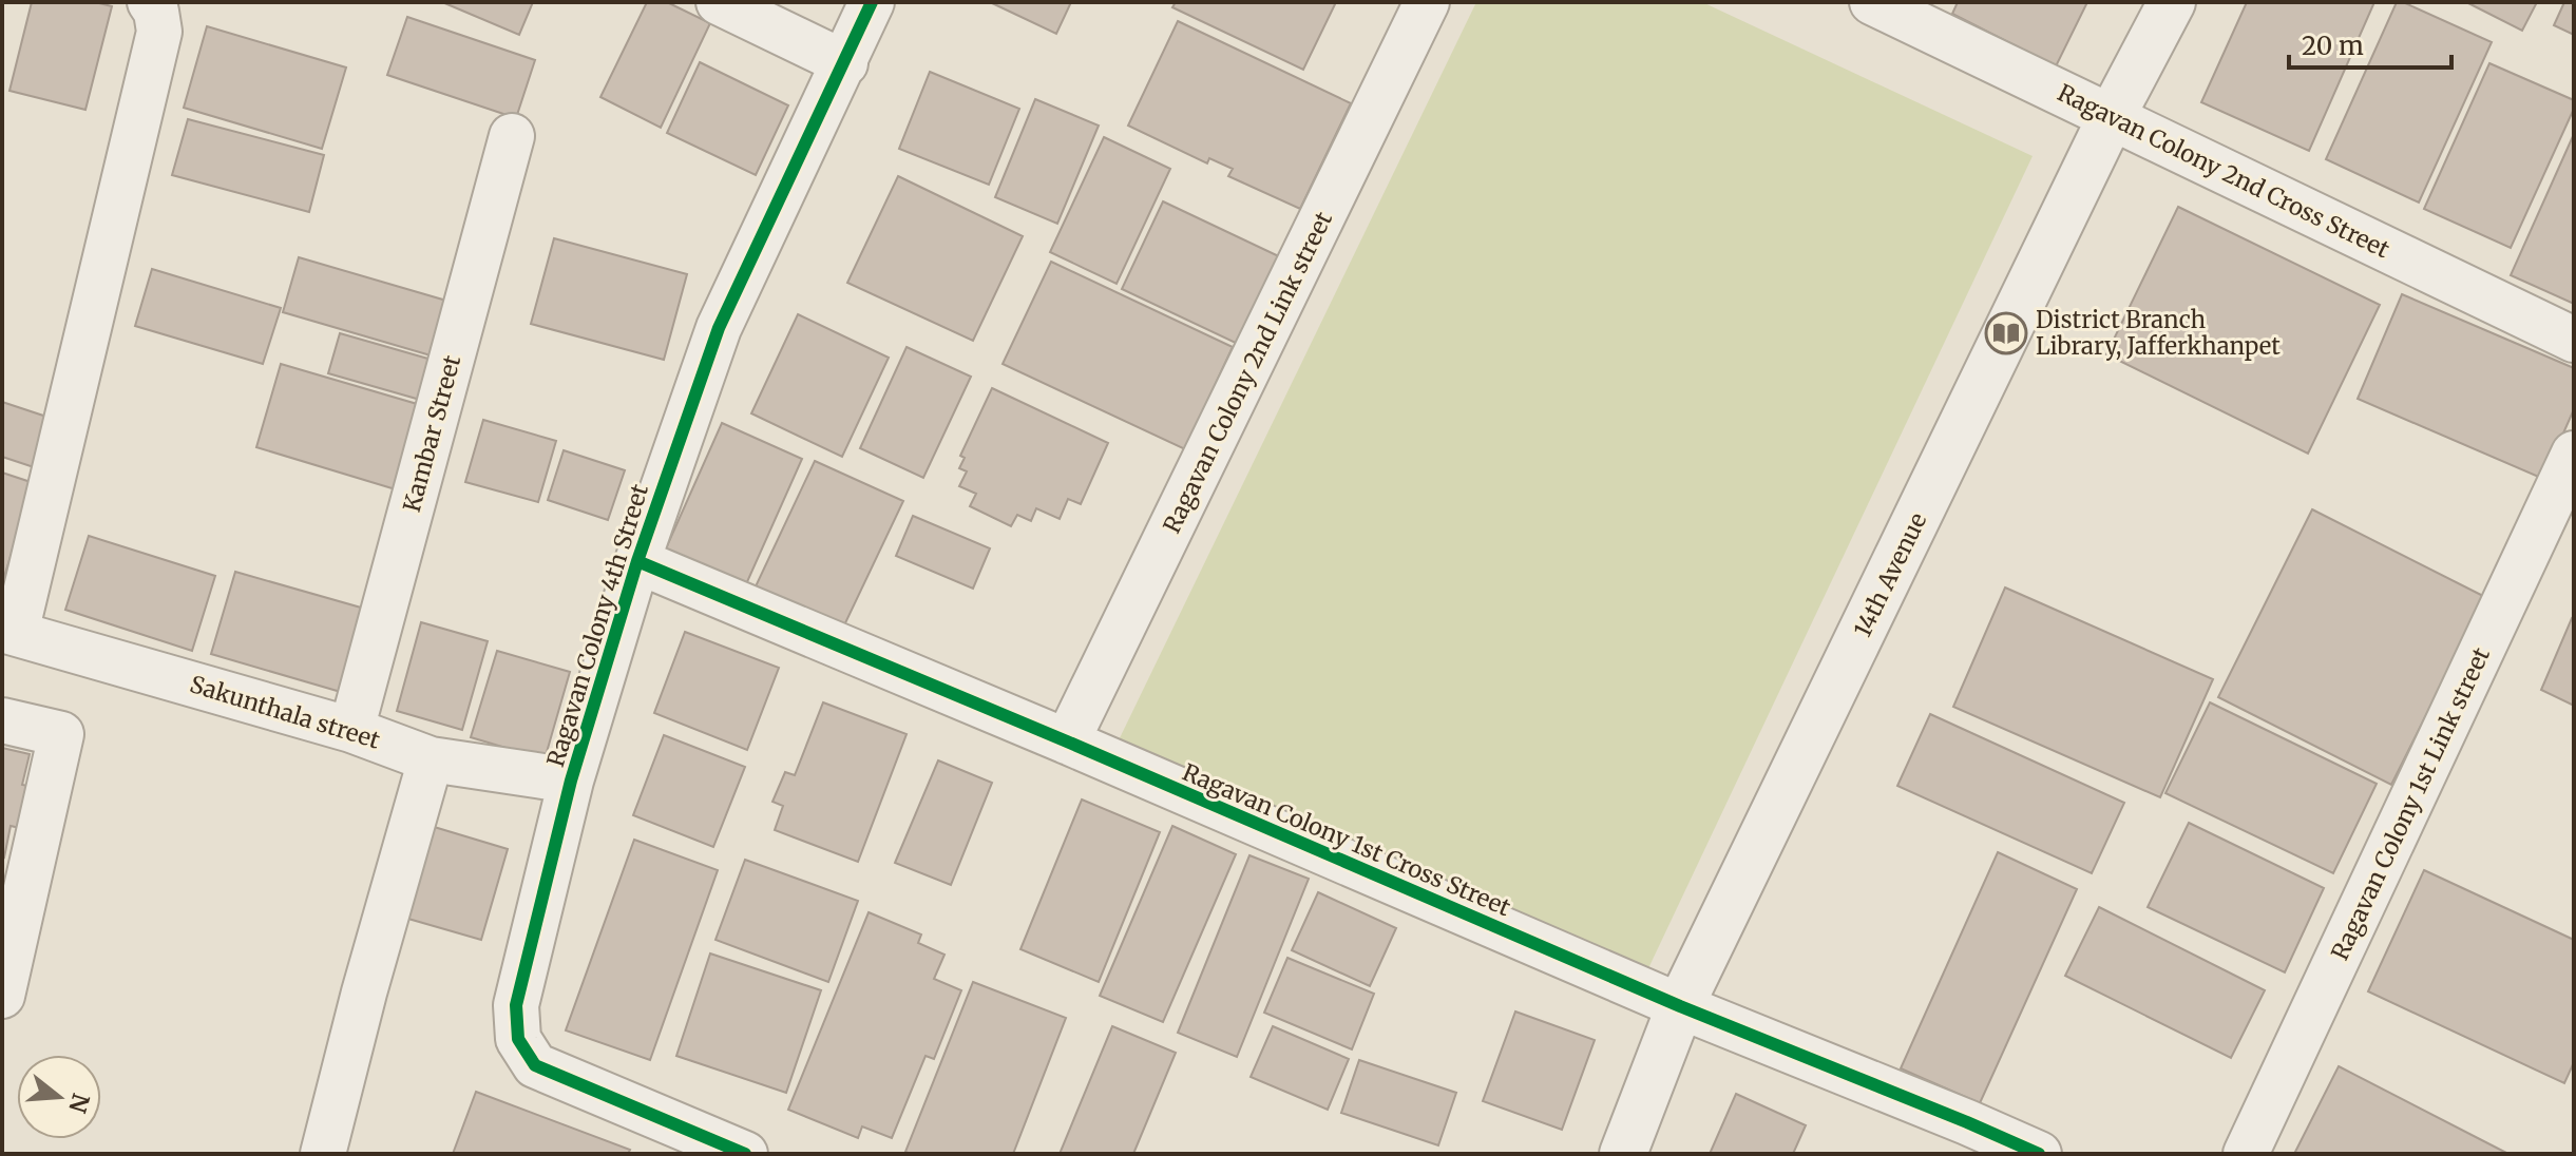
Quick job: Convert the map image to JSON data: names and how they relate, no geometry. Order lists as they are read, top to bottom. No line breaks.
{"streets":{"street":["Ragavan Colony 2nd Cross Street","Ragavan Colony 2nd Link street","Kambar Street","14th Avenue","Ragavan Colony 4th Street","Sakunthala street","Ragavan Colony 1st Link street","Ragavan Colony 1st Cross Street"]},"crossings":[["Ragavan Colony 2nd Cross Street","14th Avenue"],["Ragavan Colony 2nd Link street","Ragavan Colony 1st Cross Street"],["Kambar Street","Sakunthala street"],["14th Avenue","Ragavan Colony 1st Cross Street"],["Ragavan Colony 4th Street","Sakunthala street"],["Ragavan Colony 4th Street","Ragavan Colony 1st Cross Street"]],"places":{"library":["District Branch Library, Jafferkhanpet"]},"scale_bar":"20 m","north":"right"}
